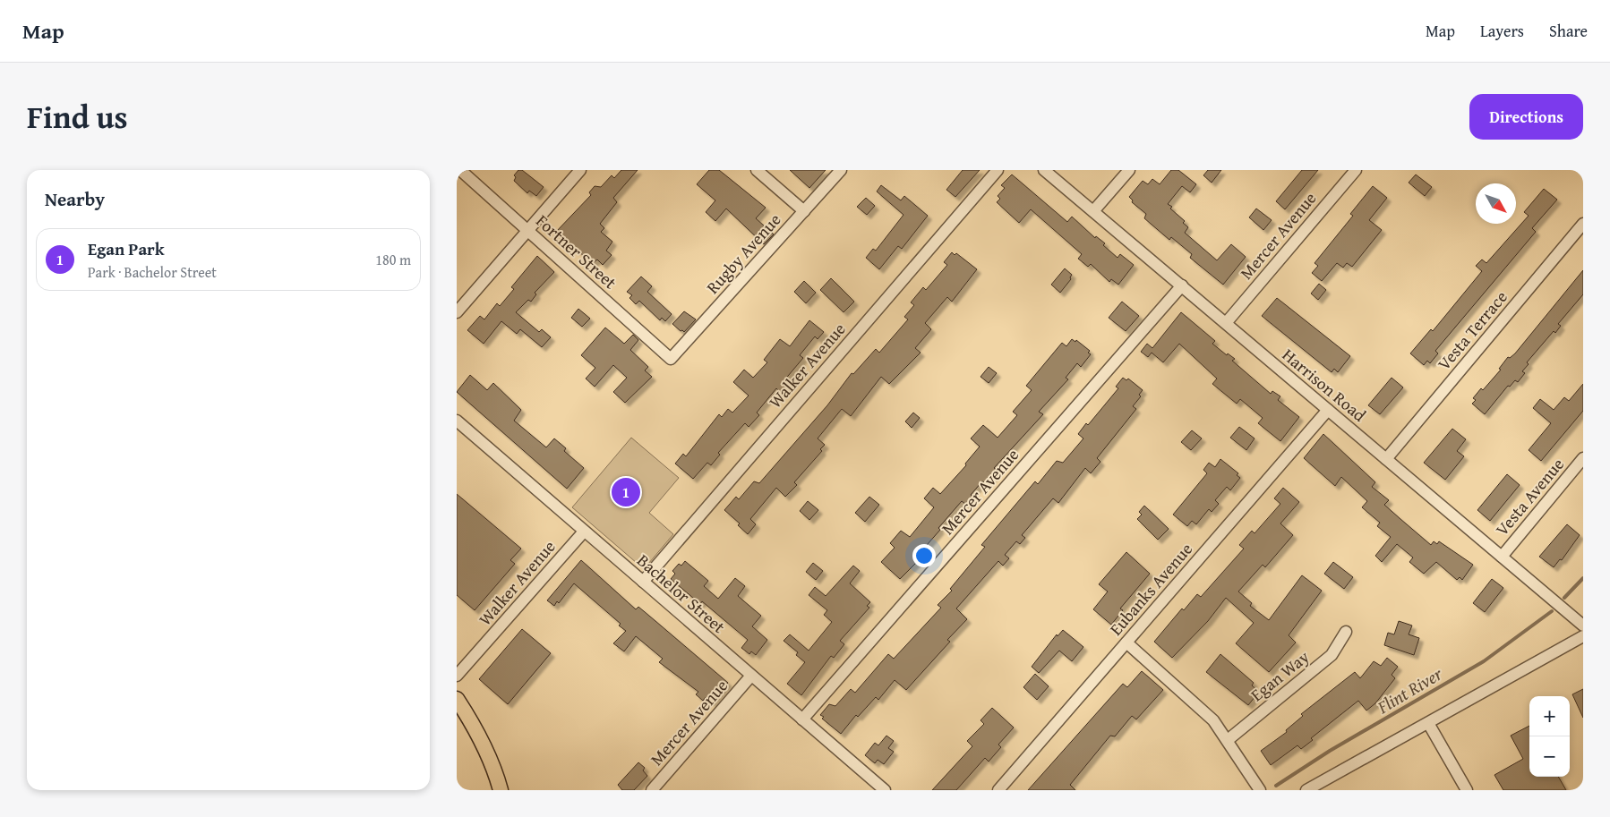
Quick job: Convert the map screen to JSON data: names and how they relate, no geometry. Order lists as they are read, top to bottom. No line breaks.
{"streets":{"street":["Mercer Avenue","Fortner Street","Rugby Avenue","Vesta Terrace","Walker Avenue","Harrison Road","Vesta Avenue","Eubanks Avenue","Bachelor Street","Egan Way"]},"crossings":[["Mercer Avenue","Harrison Road"],["Mercer Avenue","Bachelor Street"],["Fortner Street","Rugby Avenue"],["Vesta Terrace","Harrison Road"],["Walker Avenue","Bachelor Street"],["Harrison Road","Vesta Avenue"],["Harrison Road","Eubanks Avenue"]],"water":["Flint River"],"north":"bottom right","page":{"header":"Map","nav":["Map","Layers","Share"],"title":"Find us","buttons":"Directions","heading":"Nearby","list":[{"mark":"1","name":"Egan Park","note":"Park · Bachelor Street","value":"180 m"}],"pins":"1","map_buttons":["+","−"]}}
